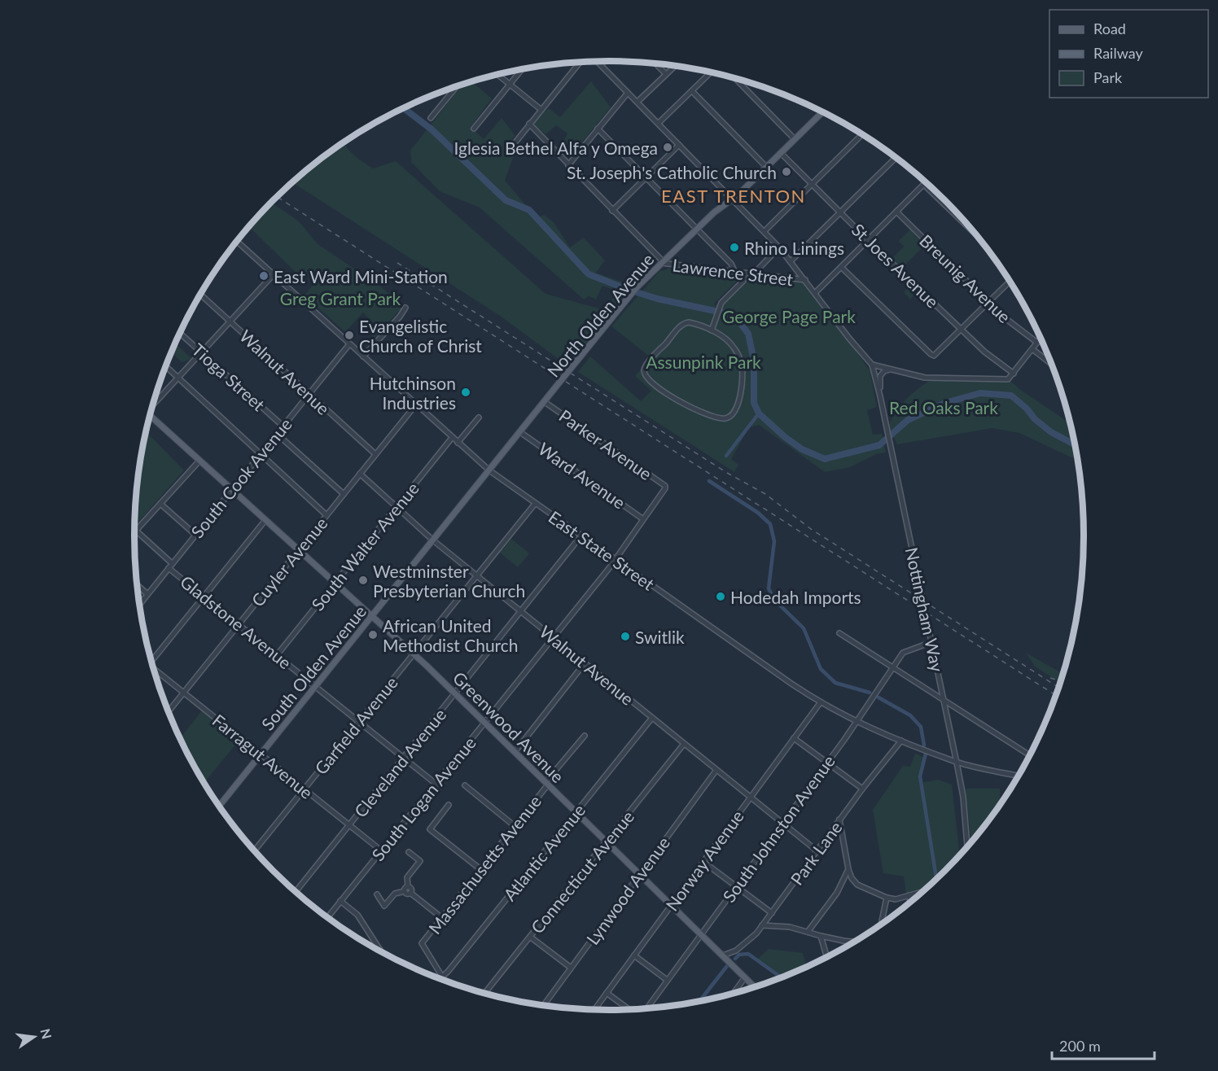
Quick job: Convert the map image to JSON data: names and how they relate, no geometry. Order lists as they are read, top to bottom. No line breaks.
{"streets":{"main road":["North Olden Avenue","South Olden Avenue","Greenwood Avenue"],"street":["St Joes Avenue","Lawrence Street","Breunig Avenue","Walnut Avenue","Tioga Street","Parker Avenue","Ward Avenue","South Cook Avenue","South Walter Avenue","East State Street","Cuyler Avenue","Nottingham Way","Gladstone Avenue","Garfield Avenue","Farragut Avenue","Cleveland Avenue","South Logan Avenue","South Johnston Avenue","Atlantic Avenue","Park Lane","Norway Avenue","Massachusetts Avenue","Connecticut Avenue","Lynwood Avenue"]},"crossings":[["St Joes Avenue","North Olden Avenue"],["Lawrence Street","North Olden Avenue"],["North Olden Avenue","Parker Avenue"],["North Olden Avenue","Ward Avenue"],["North Olden Avenue","East State Street"],["North Olden Avenue","South Olden Avenue"],["Walnut Avenue","South Cook Avenue"],["Walnut Avenue","South Walter Avenue"],["Walnut Avenue","Cuyler Avenue"],["Walnut Avenue","South Olden Avenue"],["Walnut Avenue","Garfield Avenue"],["Walnut Avenue","Cleveland Avenue"],["Walnut Avenue","South Logan Avenue"],["Walnut Avenue","South Johnston Avenue"],["Walnut Avenue","Atlantic Avenue"],["Walnut Avenue","Park Lane"],["Walnut Avenue","Norway Avenue"],["Walnut Avenue","Connecticut Avenue"],["Walnut Avenue","Lynwood Avenue"],["Tioga Street","South Cook Avenue"],["Parker Avenue","South Logan Avenue"],["Ward Avenue","South Logan Avenue"],["South Cook Avenue","East State Street"],["South Cook Avenue","Gladstone Avenue"],["South Cook Avenue","Greenwood Avenue"],["South Walter Avenue","East State Street"],["South Walter Avenue","Gladstone Avenue"],["South Walter Avenue","Greenwood Avenue"],["East State Street","Cuyler Avenue"],["East State Street","Nottingham Way"],["East State Street","South Olden Avenue"],["East State Street","Garfield Avenue"],["East State Street","Cleveland Avenue"],["East State Street","South Logan Avenue"],["East State Street","South Johnston Avenue"],["East State Street","Park Lane"],["East State Street","Norway Avenue"],["Cuyler Avenue","Gladstone Avenue"],["Cuyler Avenue","Greenwood Avenue"],["Cuyler Avenue","Farragut Avenue"],["Nottingham Way","South Johnston Avenue"],["Gladstone Avenue","South Olden Avenue"],["Gladstone Avenue","Garfield Avenue"],["Gladstone Avenue","Cleveland Avenue"],["Gladstone Avenue","South Logan Avenue"],["South Olden Avenue","Greenwood Avenue"],["South Olden Avenue","Farragut Avenue"],["Garfield Avenue","Greenwood Avenue"],["Garfield Avenue","Farragut Avenue"],["Greenwood Avenue","Cleveland Avenue"],["Greenwood Avenue","South Logan Avenue"],["Greenwood Avenue","South Johnston Avenue"],["Greenwood Avenue","Atlantic Avenue"],["Greenwood Avenue","Park Lane"],["Greenwood Avenue","Norway Avenue"],["Greenwood Avenue","Massachusetts Avenue"],["Greenwood Avenue","Connecticut Avenue"],["Greenwood Avenue","Lynwood Avenue"],["Farragut Avenue","Cleveland Avenue"],["Farragut Avenue","South Logan Avenue"],["Atlantic Avenue","Massachusetts Avenue"]],"districts":["EAST TRENTON"],"parks":["Greg Grant Park","George Page Park","Assunpink Park","Red Oaks Park"],"places":["Iglesia Bethel Alfa y Omega","St. Joseph's Catholic Church","Rhino Linings","East Ward Mini-Station","Evangelistic Church of Christ","Hutchinson Industries","Westminster Presbyterian Church","Hodedah Imports","African United Methodist Church","Switlik"],"legend":["Road","Railway","Park"],"scale_bar":"200 m","north":"right"}
